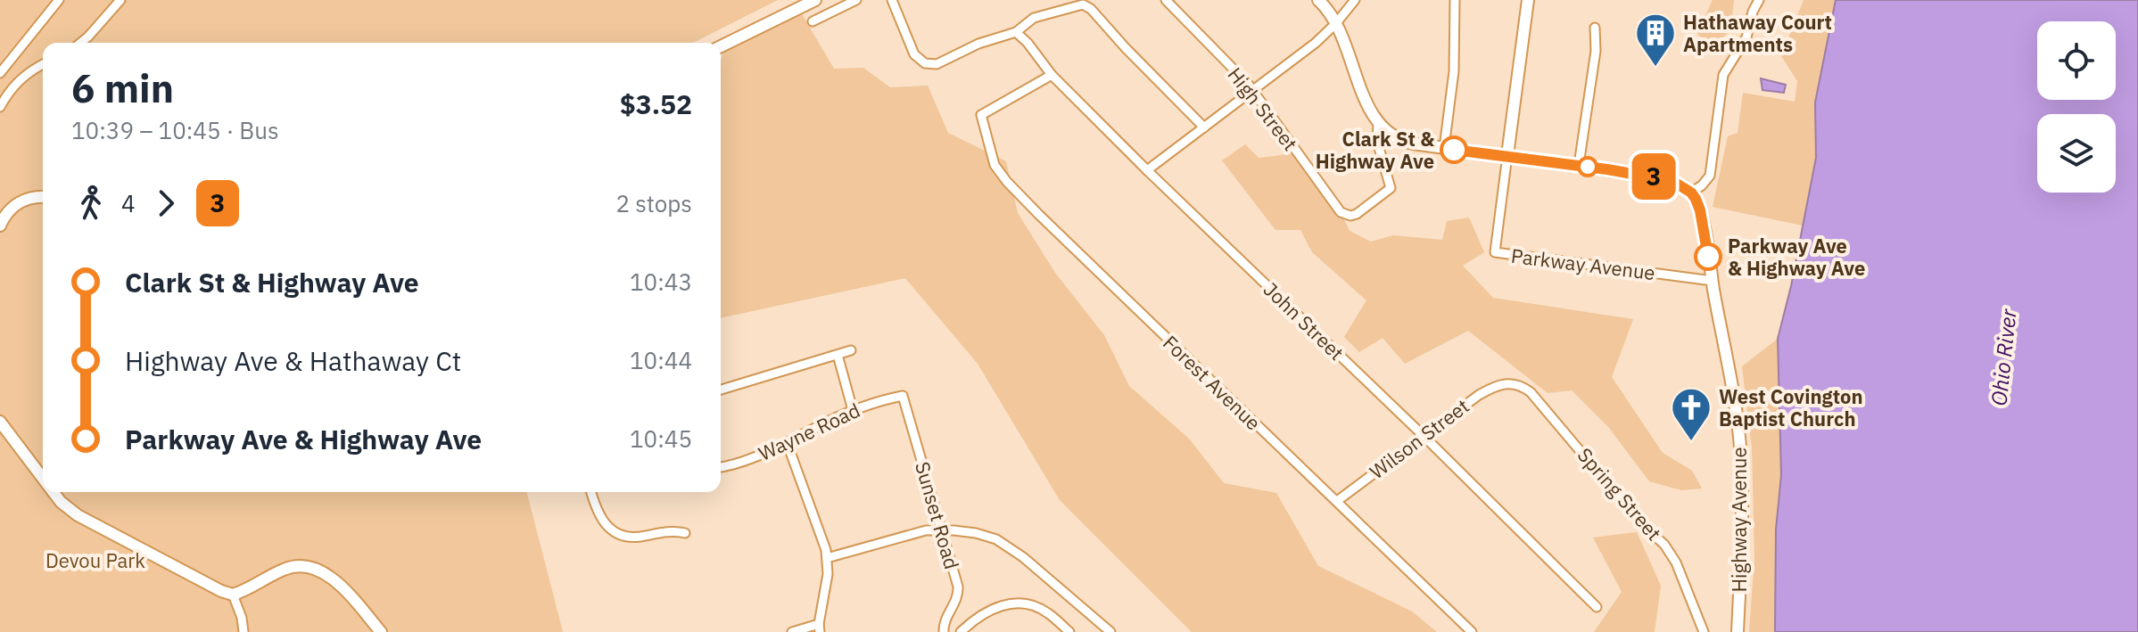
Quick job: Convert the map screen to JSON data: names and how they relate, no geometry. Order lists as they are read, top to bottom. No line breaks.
{"streets":{"main road":["Parkway Avenue","Highway Avenue"],"street":["High Street","John Street","Forest Avenue","Wayne Road","Wilson Street","Spring Street","Sunset Road"]},"crossings":[["Parkway Avenue","Highway Avenue"],["John Street","Forest Avenue"],["John Street","Wilson Street"],["Forest Avenue","Wilson Street"],["Wayne Road","Sunset Road"],["Wilson Street","Spring Street"]],"water":["Ohio River"],"parks":["Devou Park"],"places":{"building":["Hathaway Court Apartments"],"other":["Clark St & Highway Ave","Parkway Ave & Highway Ave"],"church":["West Covington Baptist Church"]},"lines":["bus line 3"],"page":{"on_map":"3","heading":["6 min","10:39 – 10:45 · Bus","$3.52"],"legs":["4","3","2 stops"],"list":[{"name":"Clark St & Highway Ave","value":"10:43"},{"name":"Highway Ave & Hathaway Ct","value":"10:44"},{"name":"Parkway Ave & Highway Ave","value":"10:45"}]}}
